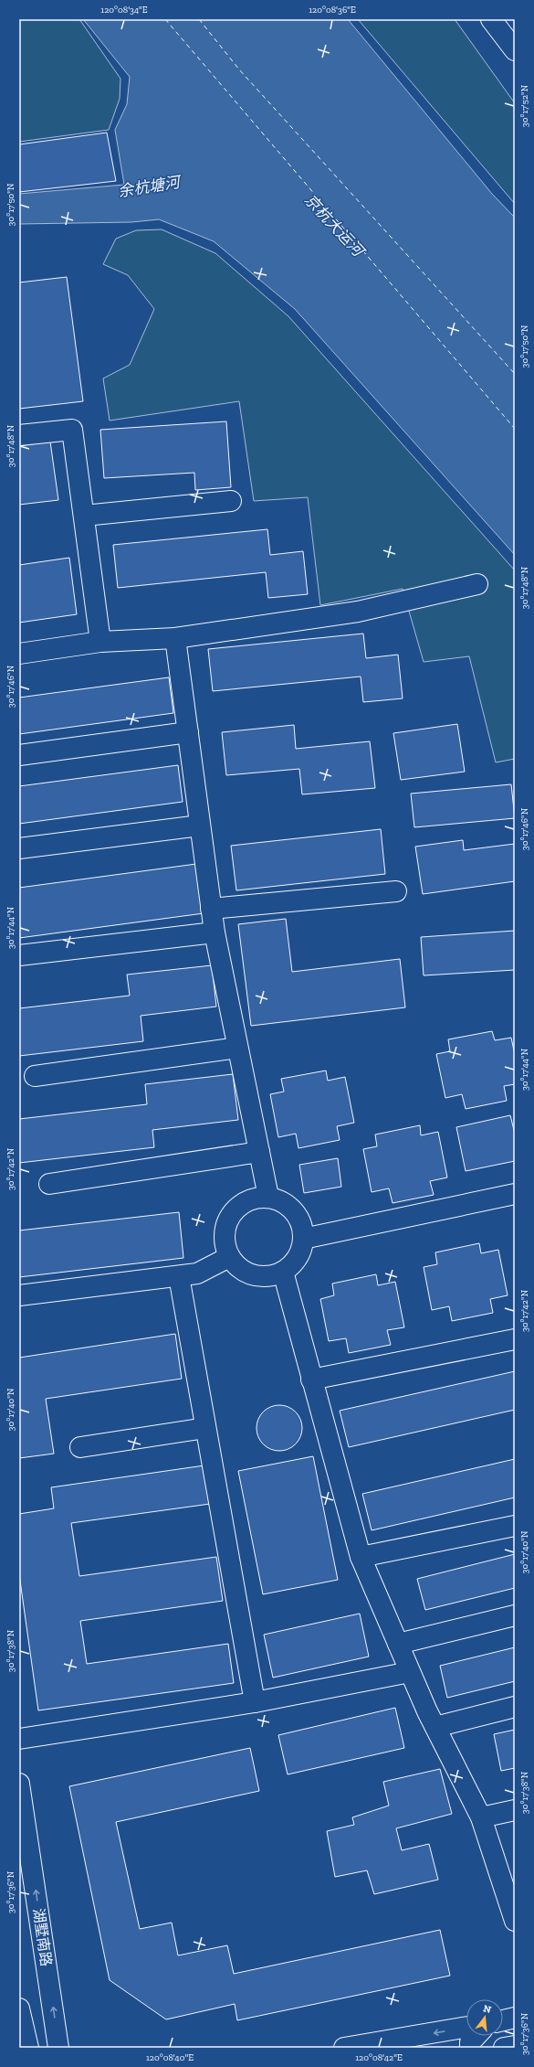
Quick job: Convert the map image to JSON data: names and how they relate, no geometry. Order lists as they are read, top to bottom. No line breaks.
{"streets":{"main road":["湖墅南路"]},"one_way":["湖墅南路"],"water":["余杭塘河","京杭大运河"],"north":"top","coordinates":["120°08'34\"E","120°08'36\"E","30°17'52\"N","30°17'50\"N","30°17'48\"N","30°17'46\"N","30°17'44\"N","30°17'42\"N","30°17'40\"N","30°17'38\"N","30°17'36\"N","120°08'40\"E","120°08'42\"E"]}
